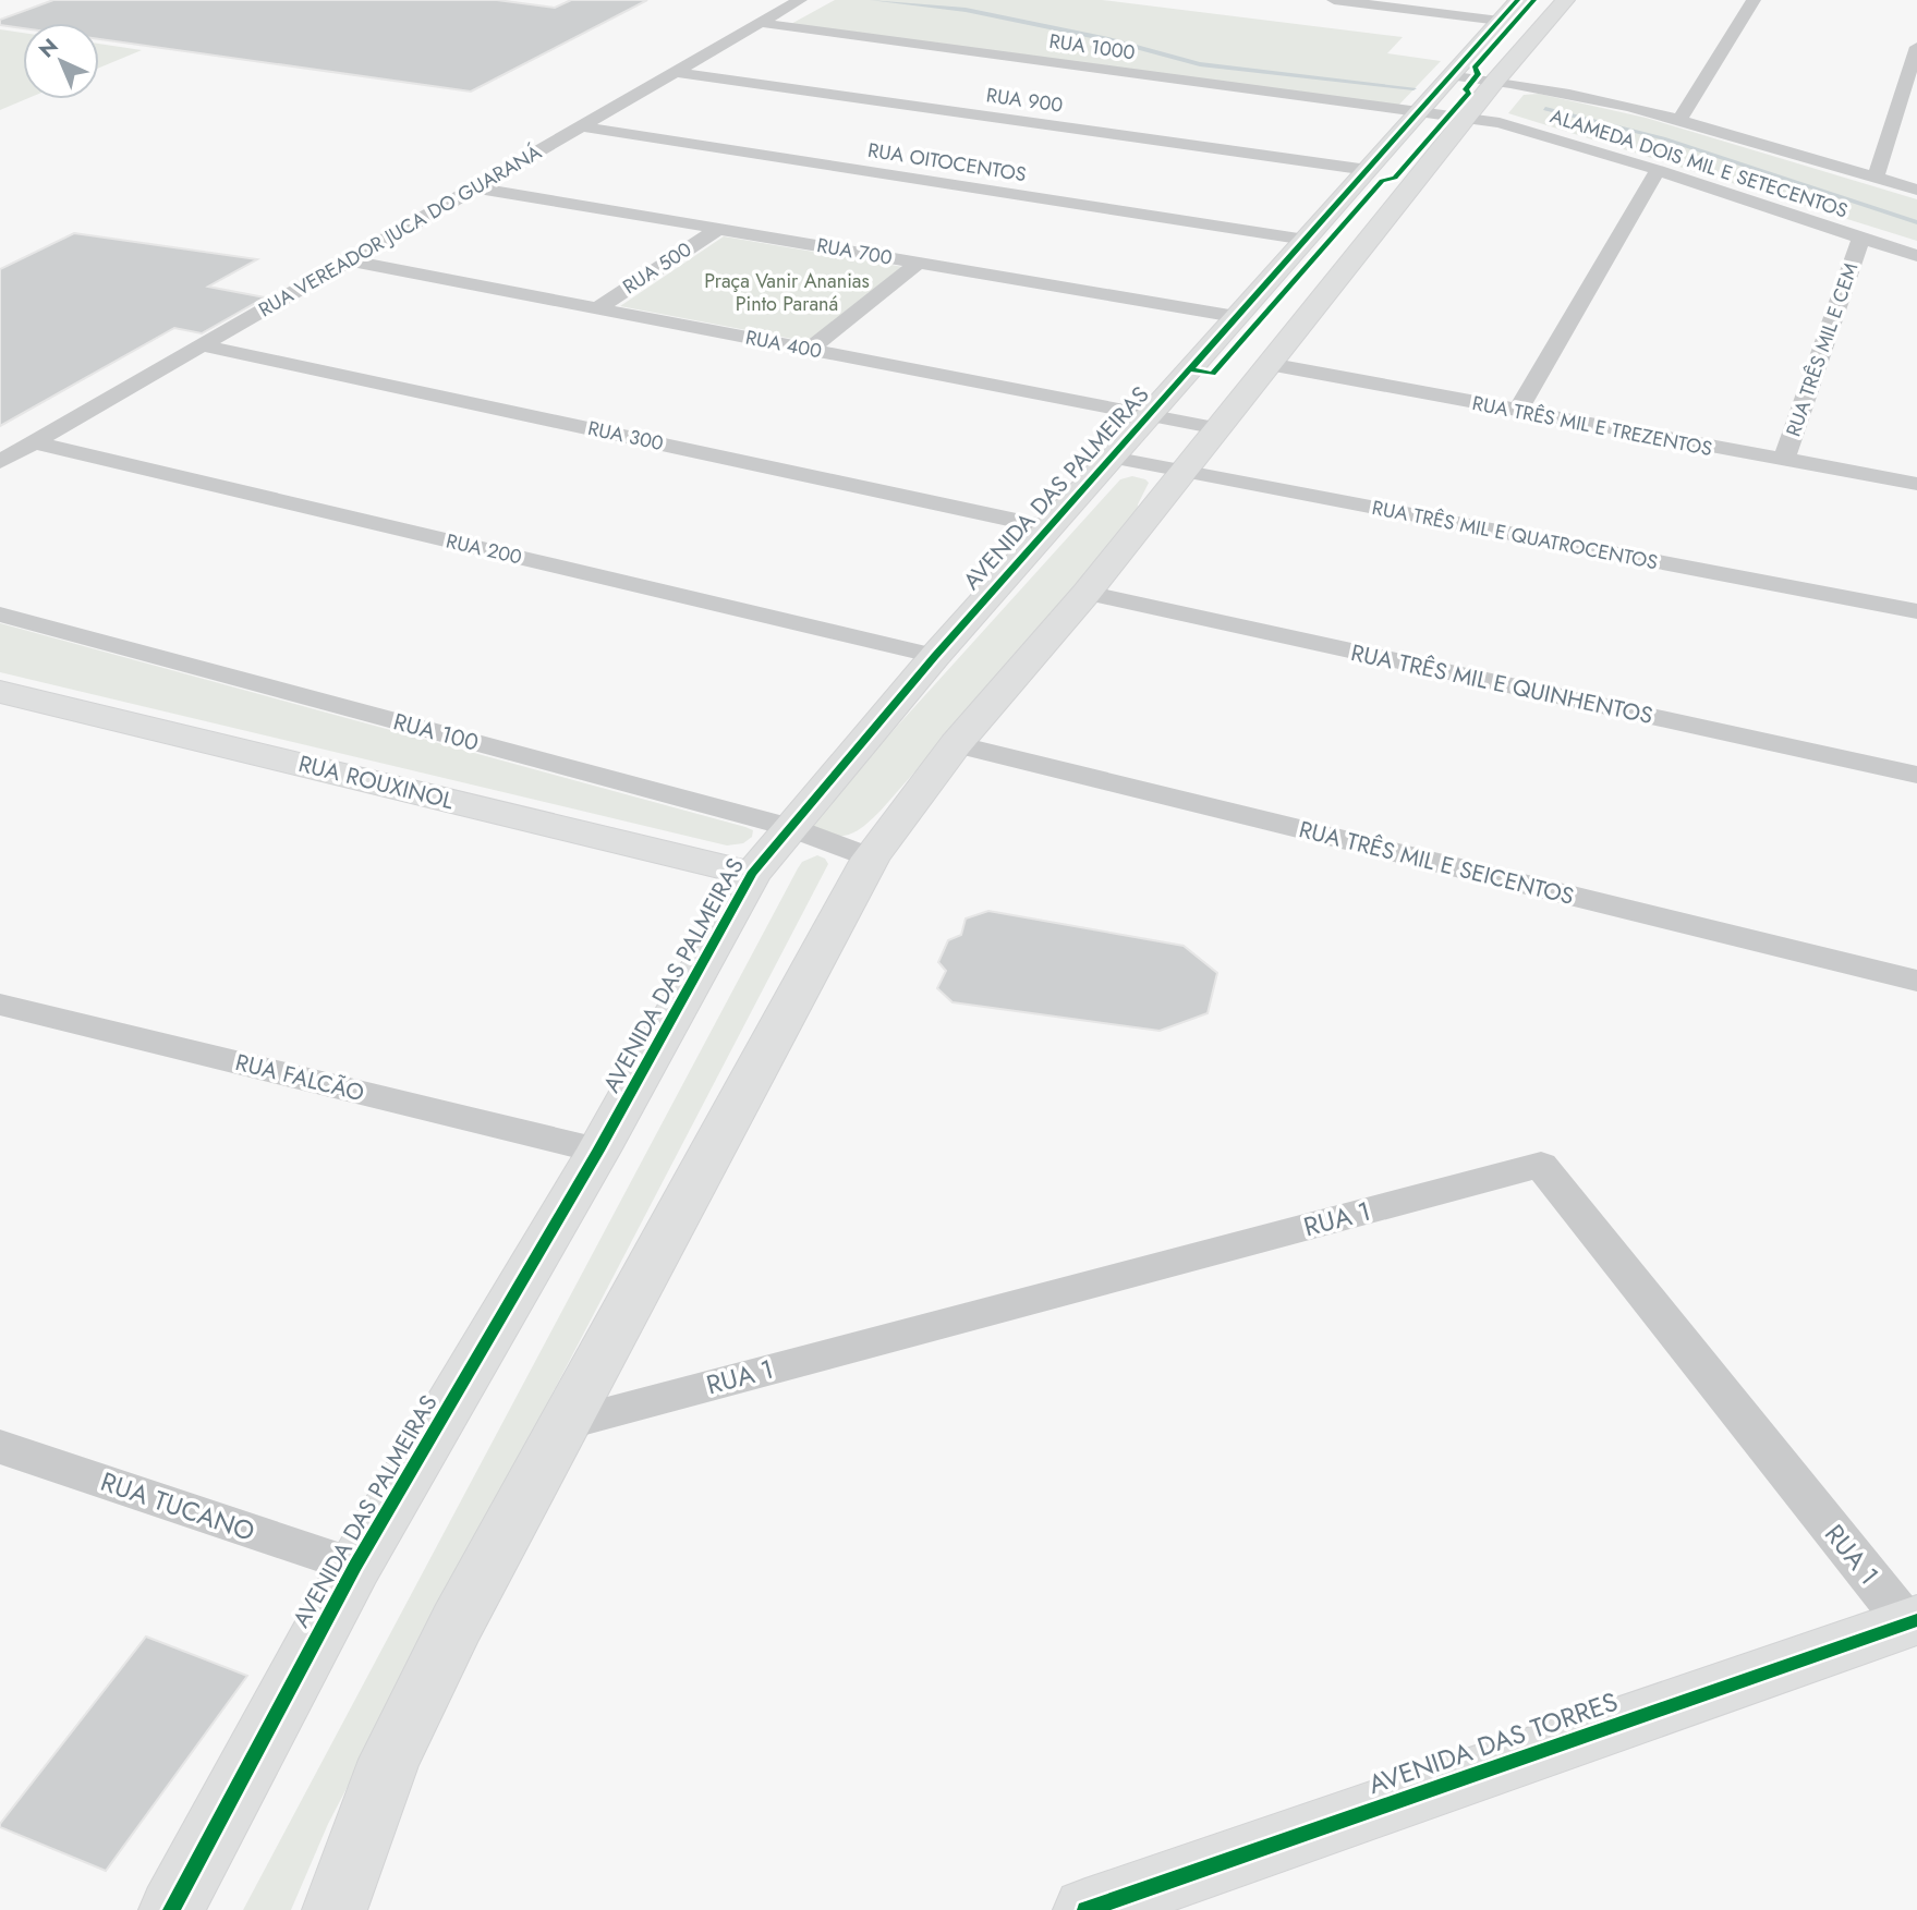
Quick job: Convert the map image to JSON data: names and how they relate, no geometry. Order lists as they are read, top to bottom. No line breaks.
{"streets":{"street":["RUA 1000","RUA 900","RUA OITOCENTOS","ALAMEDA DOIS MIL E SETECENTOS","RUA VEREADOR JUCA DO GUARANÁ","RUA 700","RUA 500","RUA 400","RUA TRÊS MIL E CEM","RUA TRÊS MIL E TREZENTOS","RUA 300","AVENIDA DAS PALMEIRAS","RUA TRÊS MIL E QUATROCENTOS","RUA 200","RUA TRÊS MIL E QUINHENTOS","RUA 100","RUA ROUXINOL","RUA TRÊS MIL E SEICENTOS","RUA FALCÃO","RUA 1","RUA TUCANO","AVENIDA DAS TORRES"]},"crossings":[["RUA 1000","ALAMEDA DOIS MIL E SETECENTOS"],["RUA 1000","RUA VEREADOR JUCA DO GUARANÁ"],["RUA 1000","AVENIDA DAS PALMEIRAS"],["RUA 900","RUA VEREADOR JUCA DO GUARANÁ"],["RUA 900","AVENIDA DAS PALMEIRAS"],["RUA OITOCENTOS","RUA VEREADOR JUCA DO GUARANÁ"],["RUA OITOCENTOS","AVENIDA DAS PALMEIRAS"],["ALAMEDA DOIS MIL E SETECENTOS","RUA TRÊS MIL E CEM"],["RUA VEREADOR JUCA DO GUARANÁ","RUA 700"],["RUA VEREADOR JUCA DO GUARANÁ","RUA 400"],["RUA VEREADOR JUCA DO GUARANÁ","RUA 300"],["RUA VEREADOR JUCA DO GUARANÁ","RUA 200"],["RUA 700","RUA 500"],["RUA 700","AVENIDA DAS PALMEIRAS"],["RUA 500","RUA 400"],["RUA 400","AVENIDA DAS PALMEIRAS"],["RUA TRÊS MIL E CEM","RUA TRÊS MIL E TREZENTOS"],["RUA 300","AVENIDA DAS PALMEIRAS"],["AVENIDA DAS PALMEIRAS","RUA TRÊS MIL E QUATROCENTOS"],["AVENIDA DAS PALMEIRAS","RUA 200"],["AVENIDA DAS PALMEIRAS","RUA 100"],["AVENIDA DAS PALMEIRAS","RUA ROUXINOL"],["AVENIDA DAS PALMEIRAS","RUA FALCÃO"],["AVENIDA DAS PALMEIRAS","RUA TUCANO"],["RUA 1","AVENIDA DAS TORRES"]],"parks":["Praça Vanir Ananias Pinto Paraná"],"north":"top left"}
